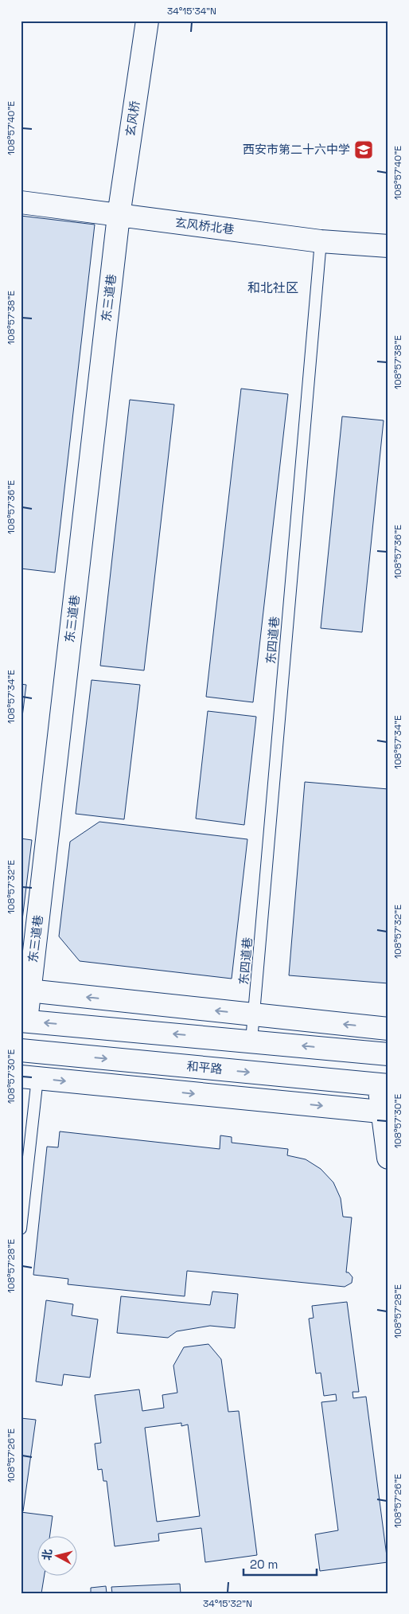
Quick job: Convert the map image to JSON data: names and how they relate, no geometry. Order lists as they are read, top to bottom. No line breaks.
{"streets":{"street":["玄风桥","玄风桥北巷","东三道巷","和平路"],"lane":["东四道巷"]},"crossings":[["玄风桥","玄风桥北巷"],["玄风桥","东三道巷"],["玄风桥北巷","东三道巷"],["玄风桥北巷","东四道巷"]],"districts":["和北社区"],"places":{"school or university":["西安市第二十六中学"]},"scale_bar":"20 m","north":"left","coordinates":["34°15'34\"N","108°57'40\"E","108°57'38\"E","108°57'36\"E","108°57'34\"E","108°57'32\"E","108°57'30\"E","108°57'28\"E","108°57'26\"E","34°15'32\"N"]}
